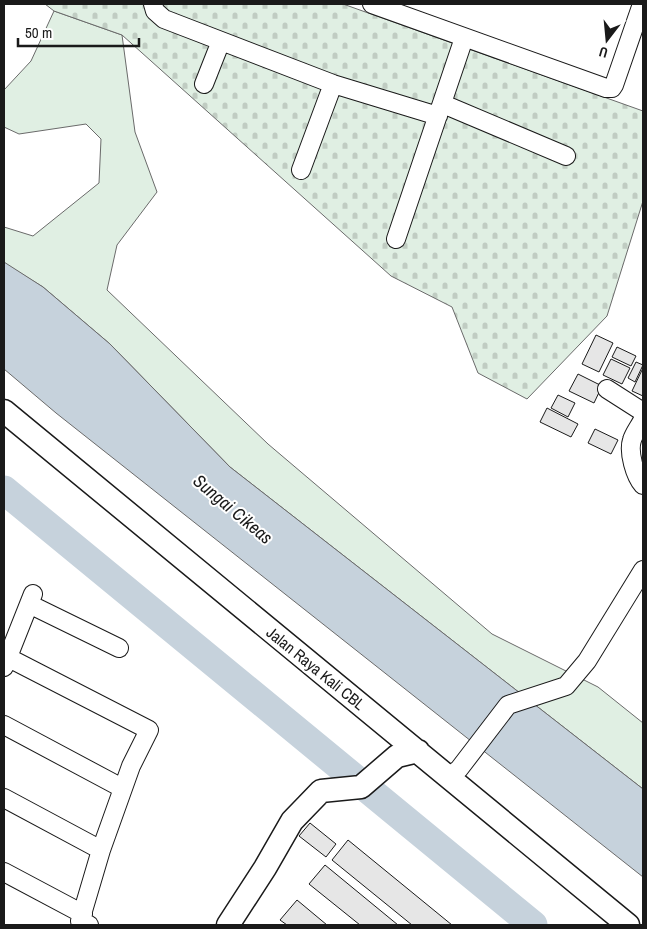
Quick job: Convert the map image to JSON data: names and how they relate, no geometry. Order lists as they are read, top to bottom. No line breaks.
{"streets":{"main road":["Jalan Raya Kali CBL"]},"water":["Sungai Cikeas"],"scale_bar":"50 m","north":"bottom"}
